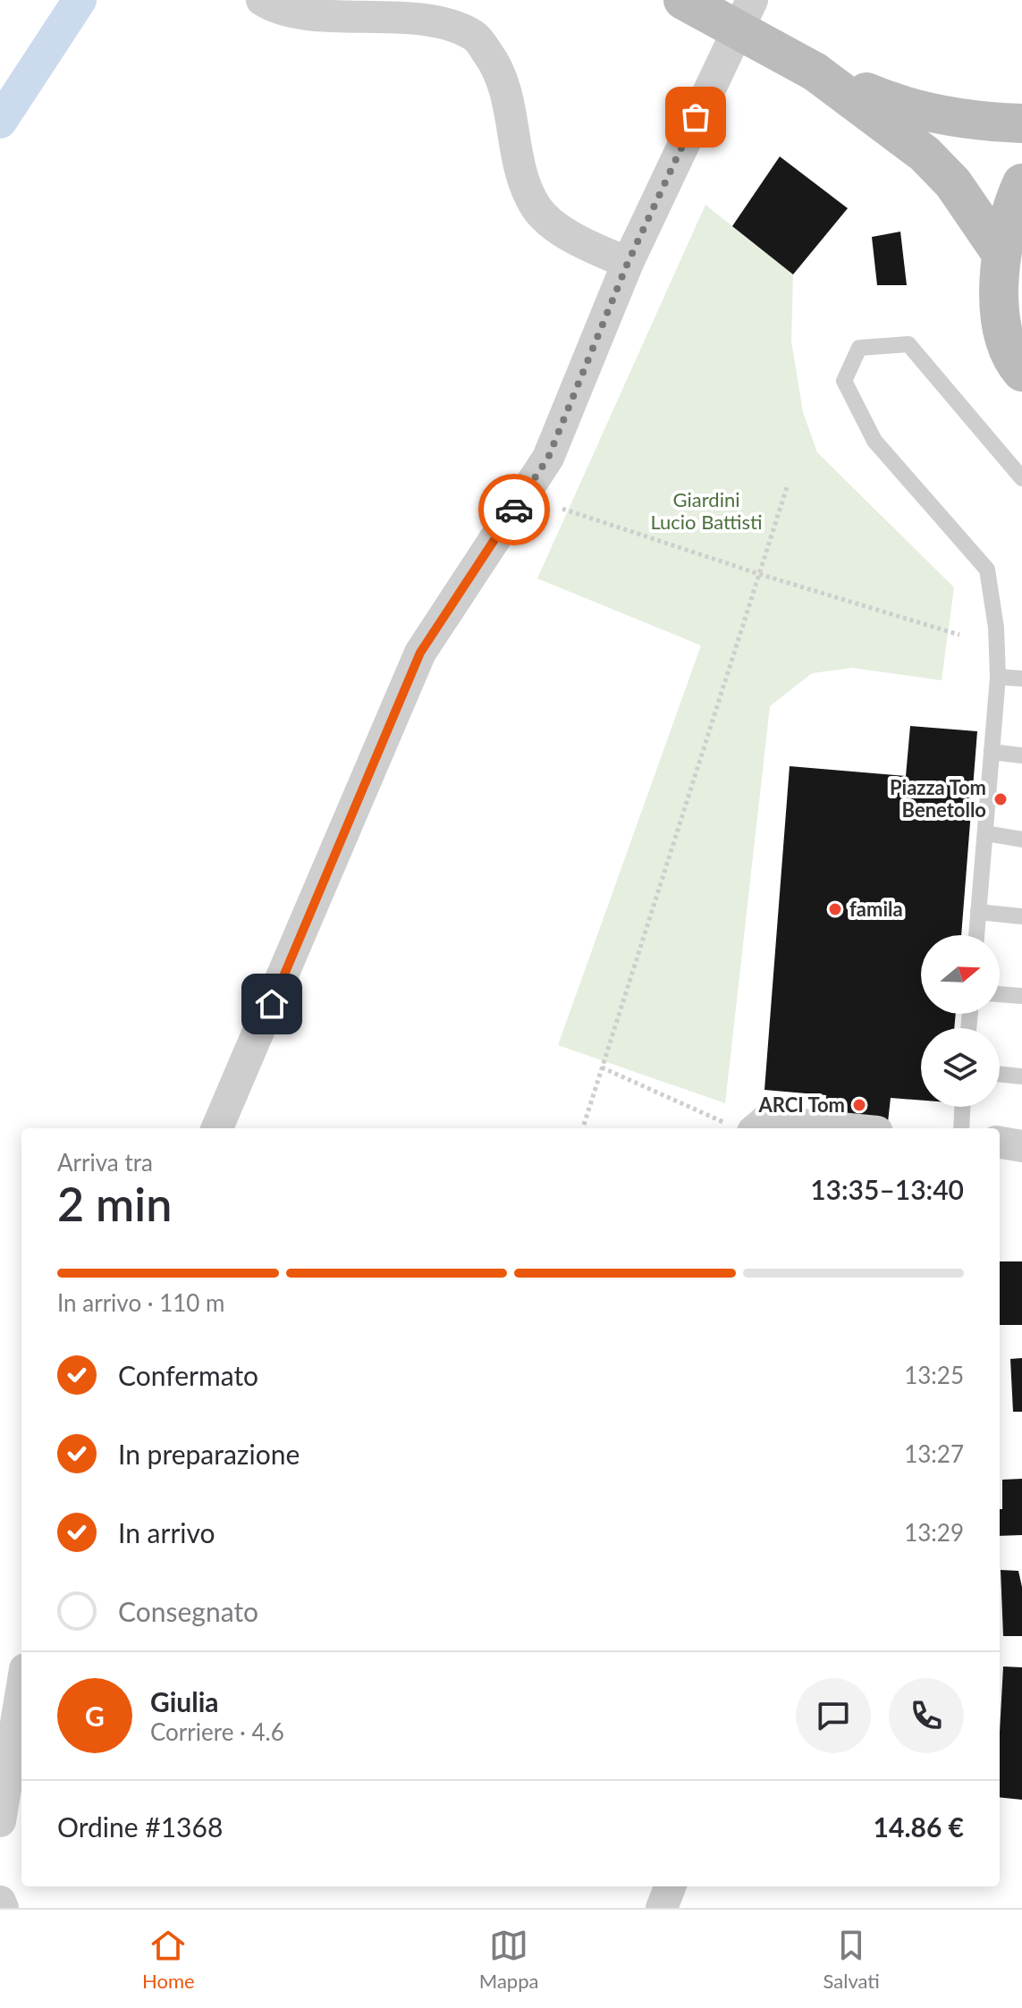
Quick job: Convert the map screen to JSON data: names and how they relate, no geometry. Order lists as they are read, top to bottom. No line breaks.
{"parks":["Giardini Lucio Battisti"],"places":["Piazza Tom Benetollo","famila","ARCI Tom"],"north":"right","page":{"heading":["2 min","Arriva tra","13:35–13:40"],"panel":["Giulia","Corriere · 4.6","Ordine #1368","14.86 €"],"bar":"In arrivo · 110 m","list":[["Confermato","13:25"],["In preparazione","13:27"],["In arrivo","13:29"],"Consegnato"],"round":"G","tabs":["Home","Mappa","Salvati"]}}
